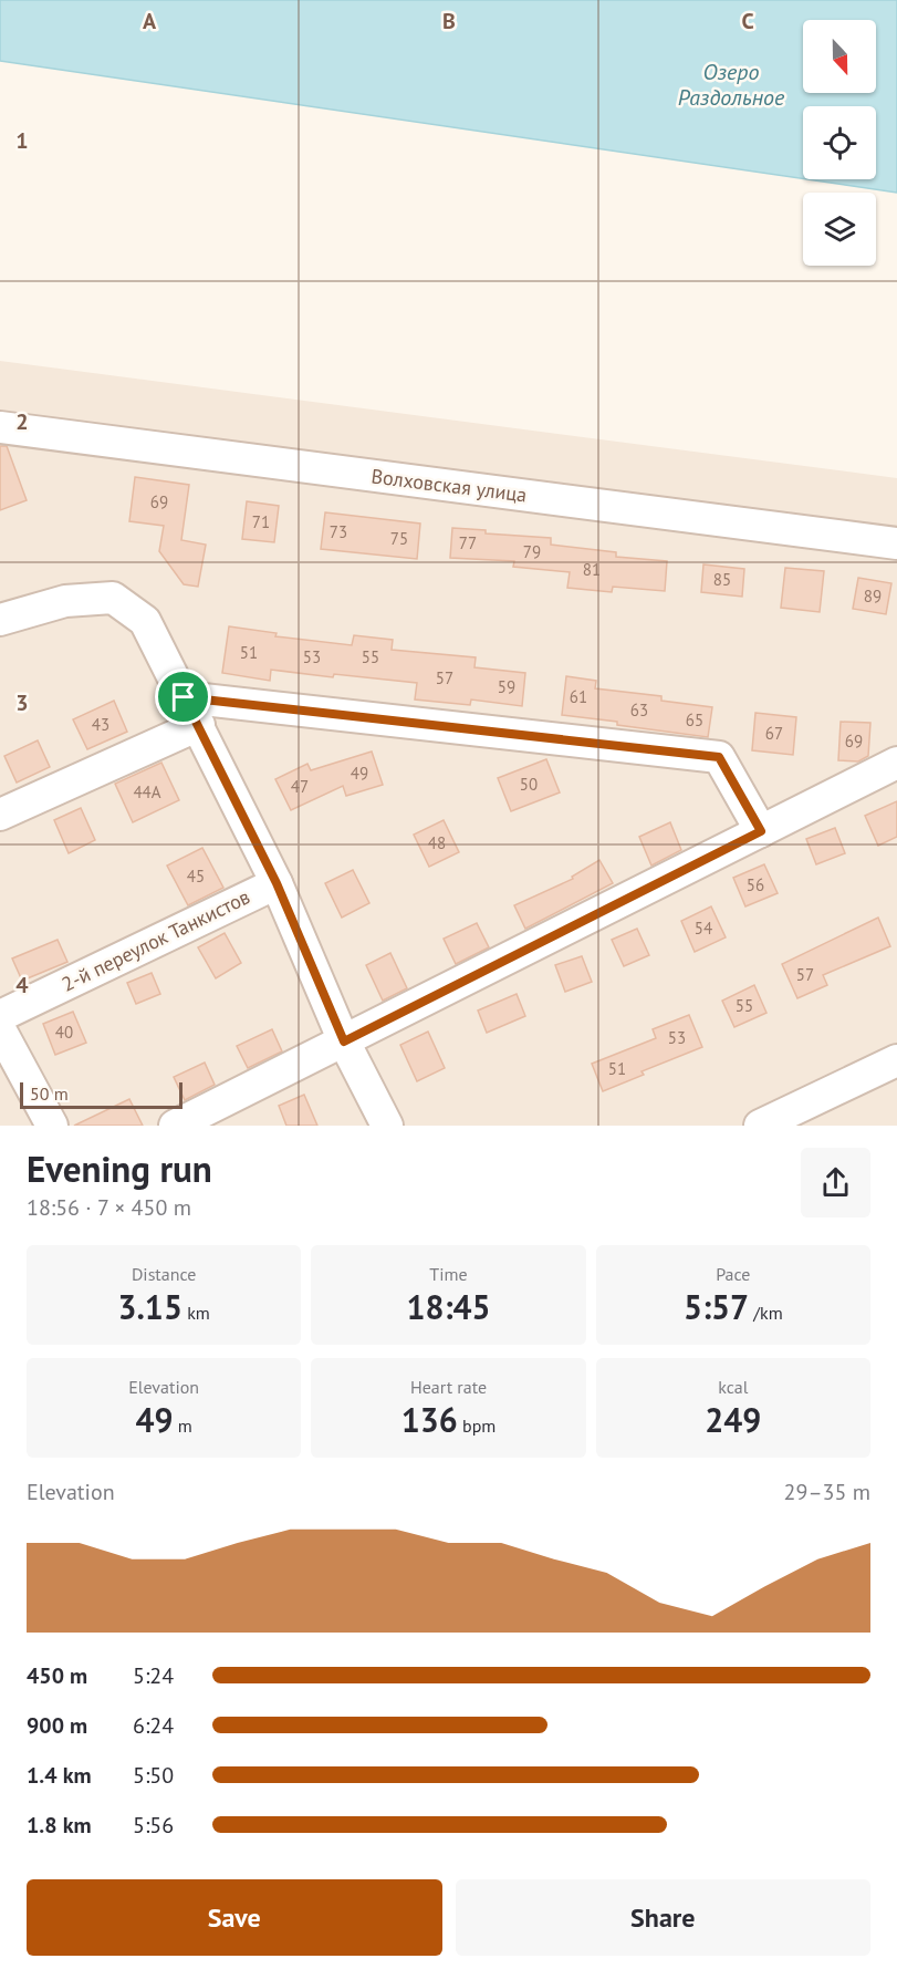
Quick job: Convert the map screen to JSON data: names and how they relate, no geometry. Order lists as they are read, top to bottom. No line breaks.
{"streets":{"street":["Волховская улица","2-й переулок Танкистов"]},"water":["Озеро Раздольное"],"house_numbers":["69","71","73","75","77","79","81","85","89","51","53","55","57","59","61","63","65","43","67","69","49","50","47","44А","48","45","56","54","57","55","40","53","51"],"scale_bar":"50 m","north":"bottom","page":{"scale":"50 m","heading":["Evening run","18:56 · 7 × 450 m"],"stats":[["Distance","3.15 km"],["Time","18:45"],["Pace","5:57 /km"],["Elevation","49 m"],["Heart rate","136 bpm"],["kcal","249"]],"chart":["Elevation","29–35 m"],"list":[{"name":"450 m","note":"5:24"},{"name":"900 m","note":"6:24"},{"name":"1.4 km","note":"5:50"},{"name":"1.8 km","note":"5:56"}],"buttons":["Save","Share"]},"grid":{"columns":["A","B","C"],"rows":["1","2","3","4"]}}
